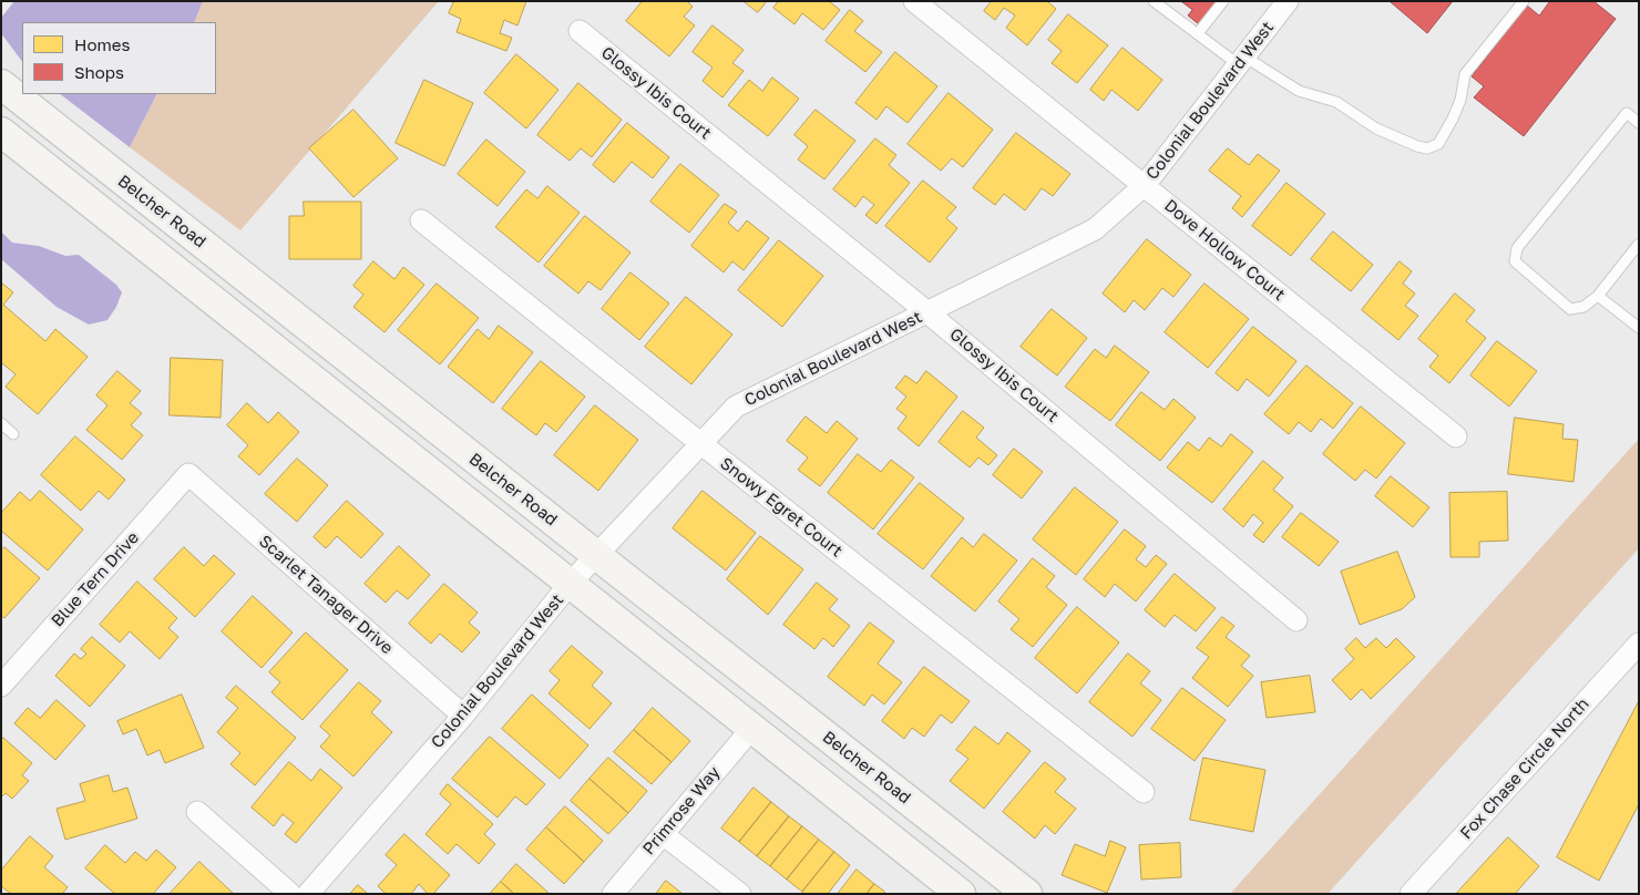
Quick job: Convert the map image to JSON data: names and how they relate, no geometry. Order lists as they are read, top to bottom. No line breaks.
{"streets":{"main road":["Belcher Road"],"street":["Glossy Ibis Court","Colonial Boulevard West","Dove Hollow Court","Snowy Egret Court","Blue Tern Drive","Scarlet Tanager Drive","Fox Chase Circle North","Primrose Way"]},"crossings":[["Glossy Ibis Court","Colonial Boulevard West"],["Colonial Boulevard West","Belcher Road"],["Colonial Boulevard West","Dove Hollow Court"],["Colonial Boulevard West","Snowy Egret Court"],["Colonial Boulevard West","Scarlet Tanager Drive"],["Blue Tern Drive","Scarlet Tanager Drive"]],"legend":["Homes","Shops"]}
